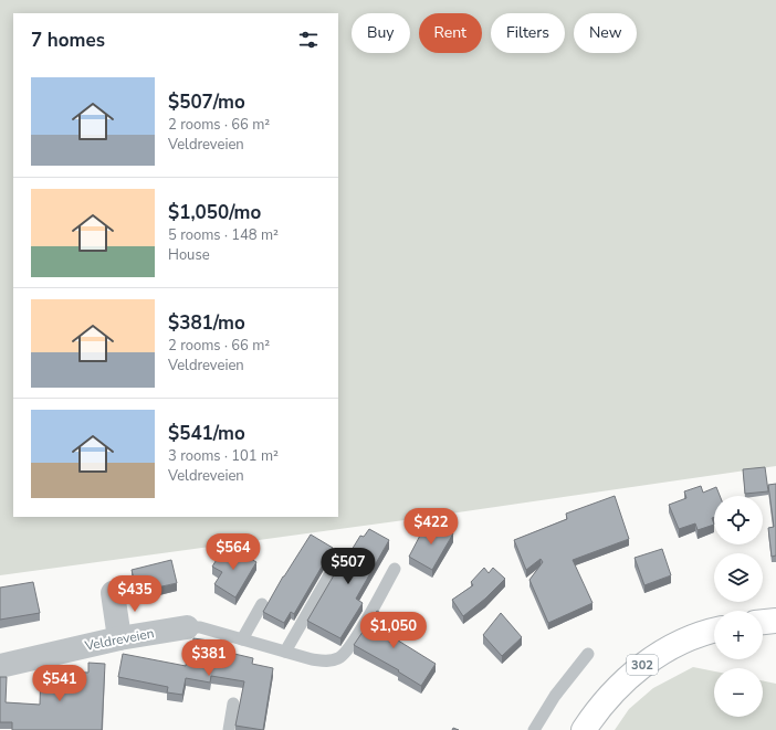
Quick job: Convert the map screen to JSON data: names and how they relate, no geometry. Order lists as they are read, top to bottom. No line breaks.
{"streets":{"main road":["302"],"street":["Veldreveien"]},"page":{"chip":["Buy","Rent","Filters","New"],"heading":"7 homes","list":[{"name":"$507/mo","note":"2 rooms · 66 m² · Veldreveien"},{"name":"$1,050/mo","note":"5 rooms · 148 m² · House"},{"name":"$381/mo","note":"2 rooms · 66 m² · Veldreveien"},{"name":"$541/mo","note":"3 rooms · 101 m² · Veldreveien"}],"map_buttons":["+","−"],"price":["$422","$564","$507","$435","$1,050","$381","$541"]}}
